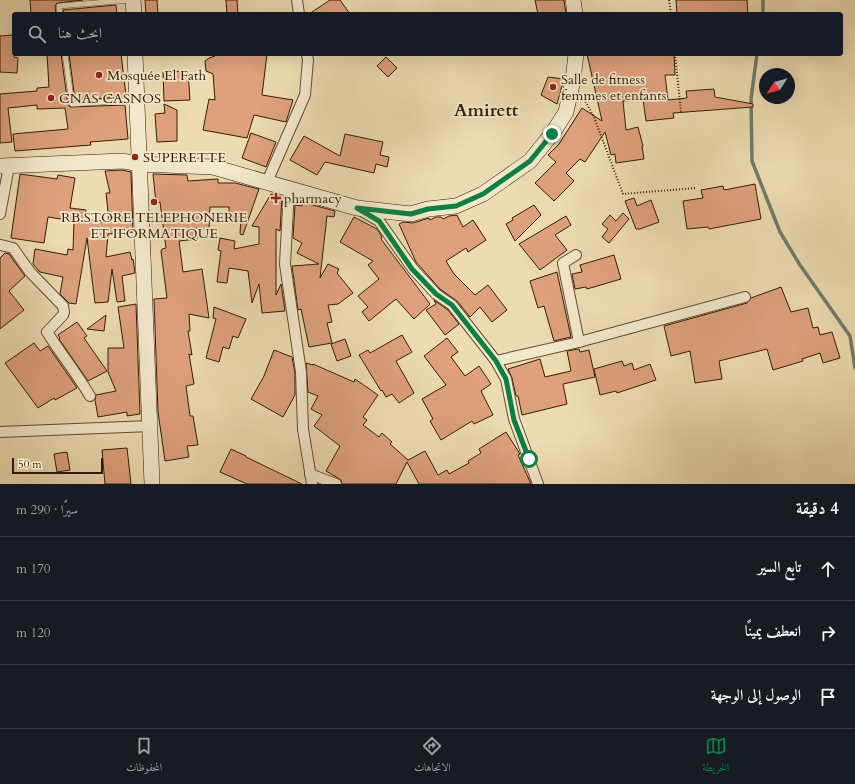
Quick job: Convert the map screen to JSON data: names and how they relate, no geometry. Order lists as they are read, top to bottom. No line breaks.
{"districts":["Amirett"],"places":{"other":["Mosquée El Fath","Salle de fitness femmes et enfants","CNAS CASNOS","SUPERETTE","RB.STORE TELEPHONERIE ET IFORMATIQUE"],"health":["pharmacy"]},"scale_bar":"50 m","north":"bottom left","page":{"search":"ابحث هنا","scale":"50 m","heading":["4 دقيقة","سيرًا · 290 m"],"list":[["تابع السير","170 m"],["انعطف يمينًا","120 m"],"الوصول إلى الوجهة"],"nav":["الخريطة","الاتجاهات","المحفوظات"]}}
